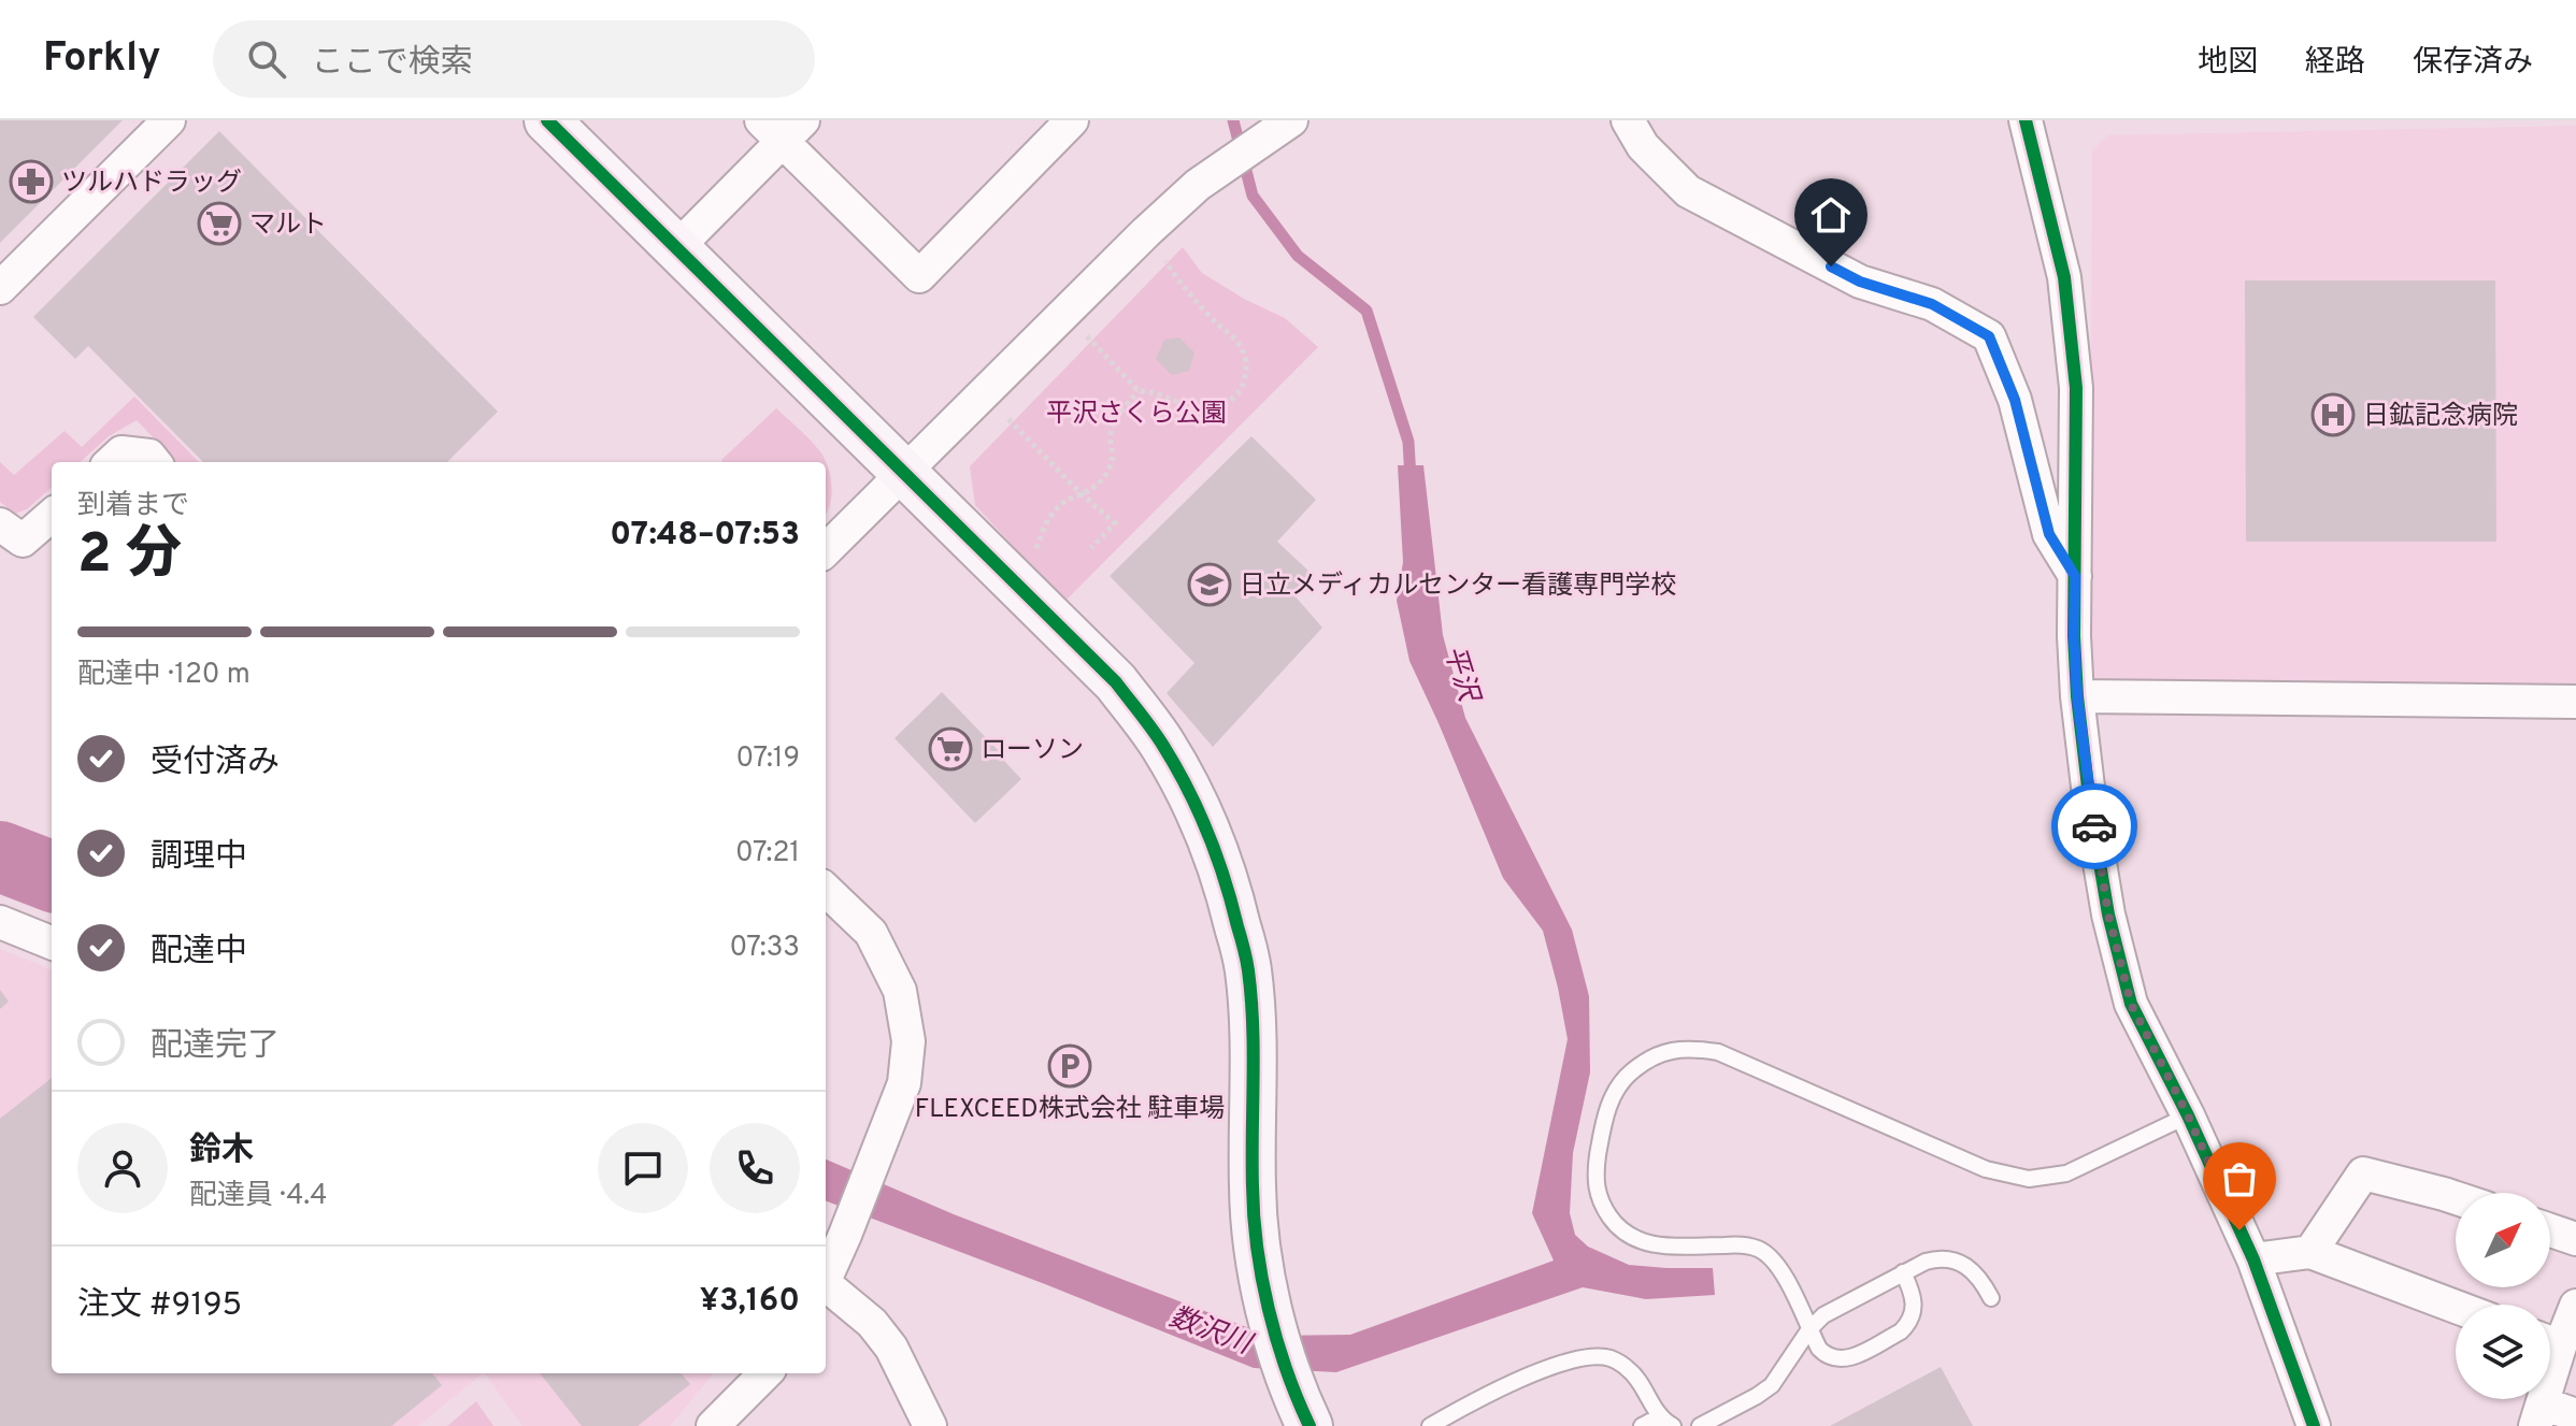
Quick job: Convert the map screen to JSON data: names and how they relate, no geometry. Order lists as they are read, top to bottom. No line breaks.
{"water":["平沢","数沢川"],"parks":["平沢さくら公園"],"places":{"pharmacy":["ツルハドラッグ"],"supermarket":["マルト","ローソン"],"hospital":["日鉱記念病院"],"school or university":["日立メディカルセンター看護専門学校"],"parking":["FLEXCEED株式会社 駐車場"]},"north":"top right","page":{"header":"Forkly","search":"ここで検索","nav":["地図","経路","保存済み"],"heading":["2 分","到着まで","07:48–07:53"],"panel":["鈴木","配達員 · 4.4","注文 #9195","¥3,160"],"bar":"配達中 · 120 m","list":[["受付済み","07:19"],["調理中","07:21"],["配達中","07:33"],"配達完了"]}}
